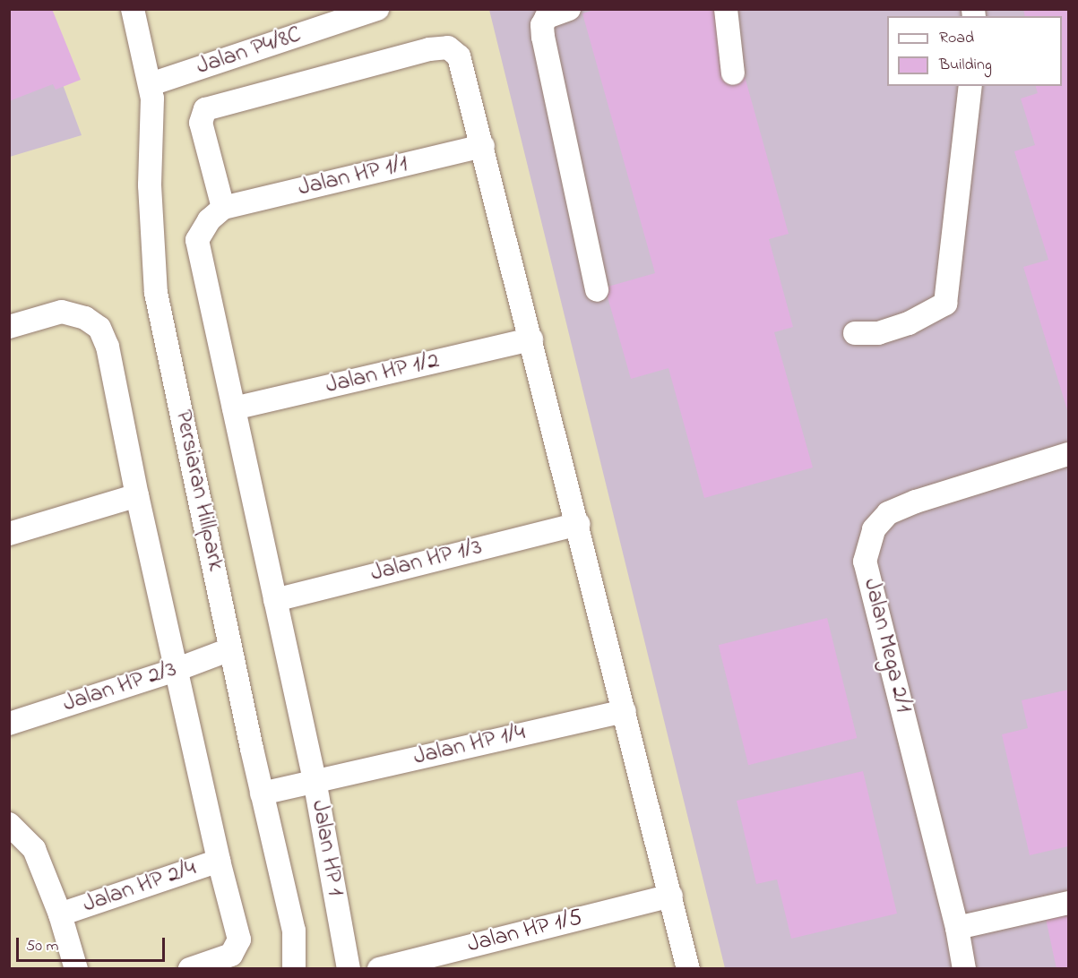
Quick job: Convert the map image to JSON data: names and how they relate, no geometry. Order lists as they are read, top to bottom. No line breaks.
{"streets":{"street":["Jalan P4/8C","Jalan HP 1/1","Jalan HP 1/2","Persiaran Hillpark","Jalan HP 1/3","Jalan Mega 2/1","Jalan HP 2/3","Jalan HP 1/4","Jalan HP 1","Jalan HP 2/4","Jalan HP 1/5"]},"crossings":[["Jalan P4/8C","Persiaran Hillpark"],["Persiaran Hillpark","Jalan HP 2/3"],["Persiaran Hillpark","Jalan HP 1"],["Jalan HP 1/4","Jalan HP 1"]],"legend":["Road","Building"],"scale_bar":"50 m"}
